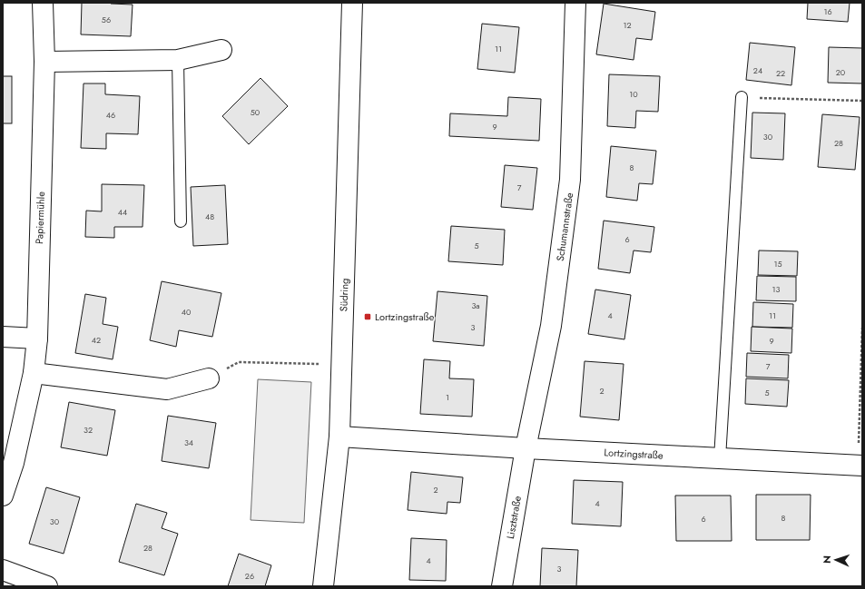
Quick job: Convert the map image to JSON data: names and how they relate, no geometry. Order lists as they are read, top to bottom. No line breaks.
{"streets":{"street":["Papiermühle","Schumannstraße","Südring","Lortzingstraße","Lisztstraße"]},"crossings":[["Schumannstraße","Lortzingstraße"],["Schumannstraße","Lisztstraße"],["Südring","Lortzingstraße"],["Lortzingstraße","Lisztstraße"]],"places":{"transit":["Lortzingstraße"]},"house_numbers":["16","56","12","11","24","20","22","10","50","46","9","30","28","8","7","44","48","6","5","15","13","3a","40","4","11","3","42","9","7","2","5","1","32","34","2","4","8","6","30","28","4","3","26"],"north":"left"}
